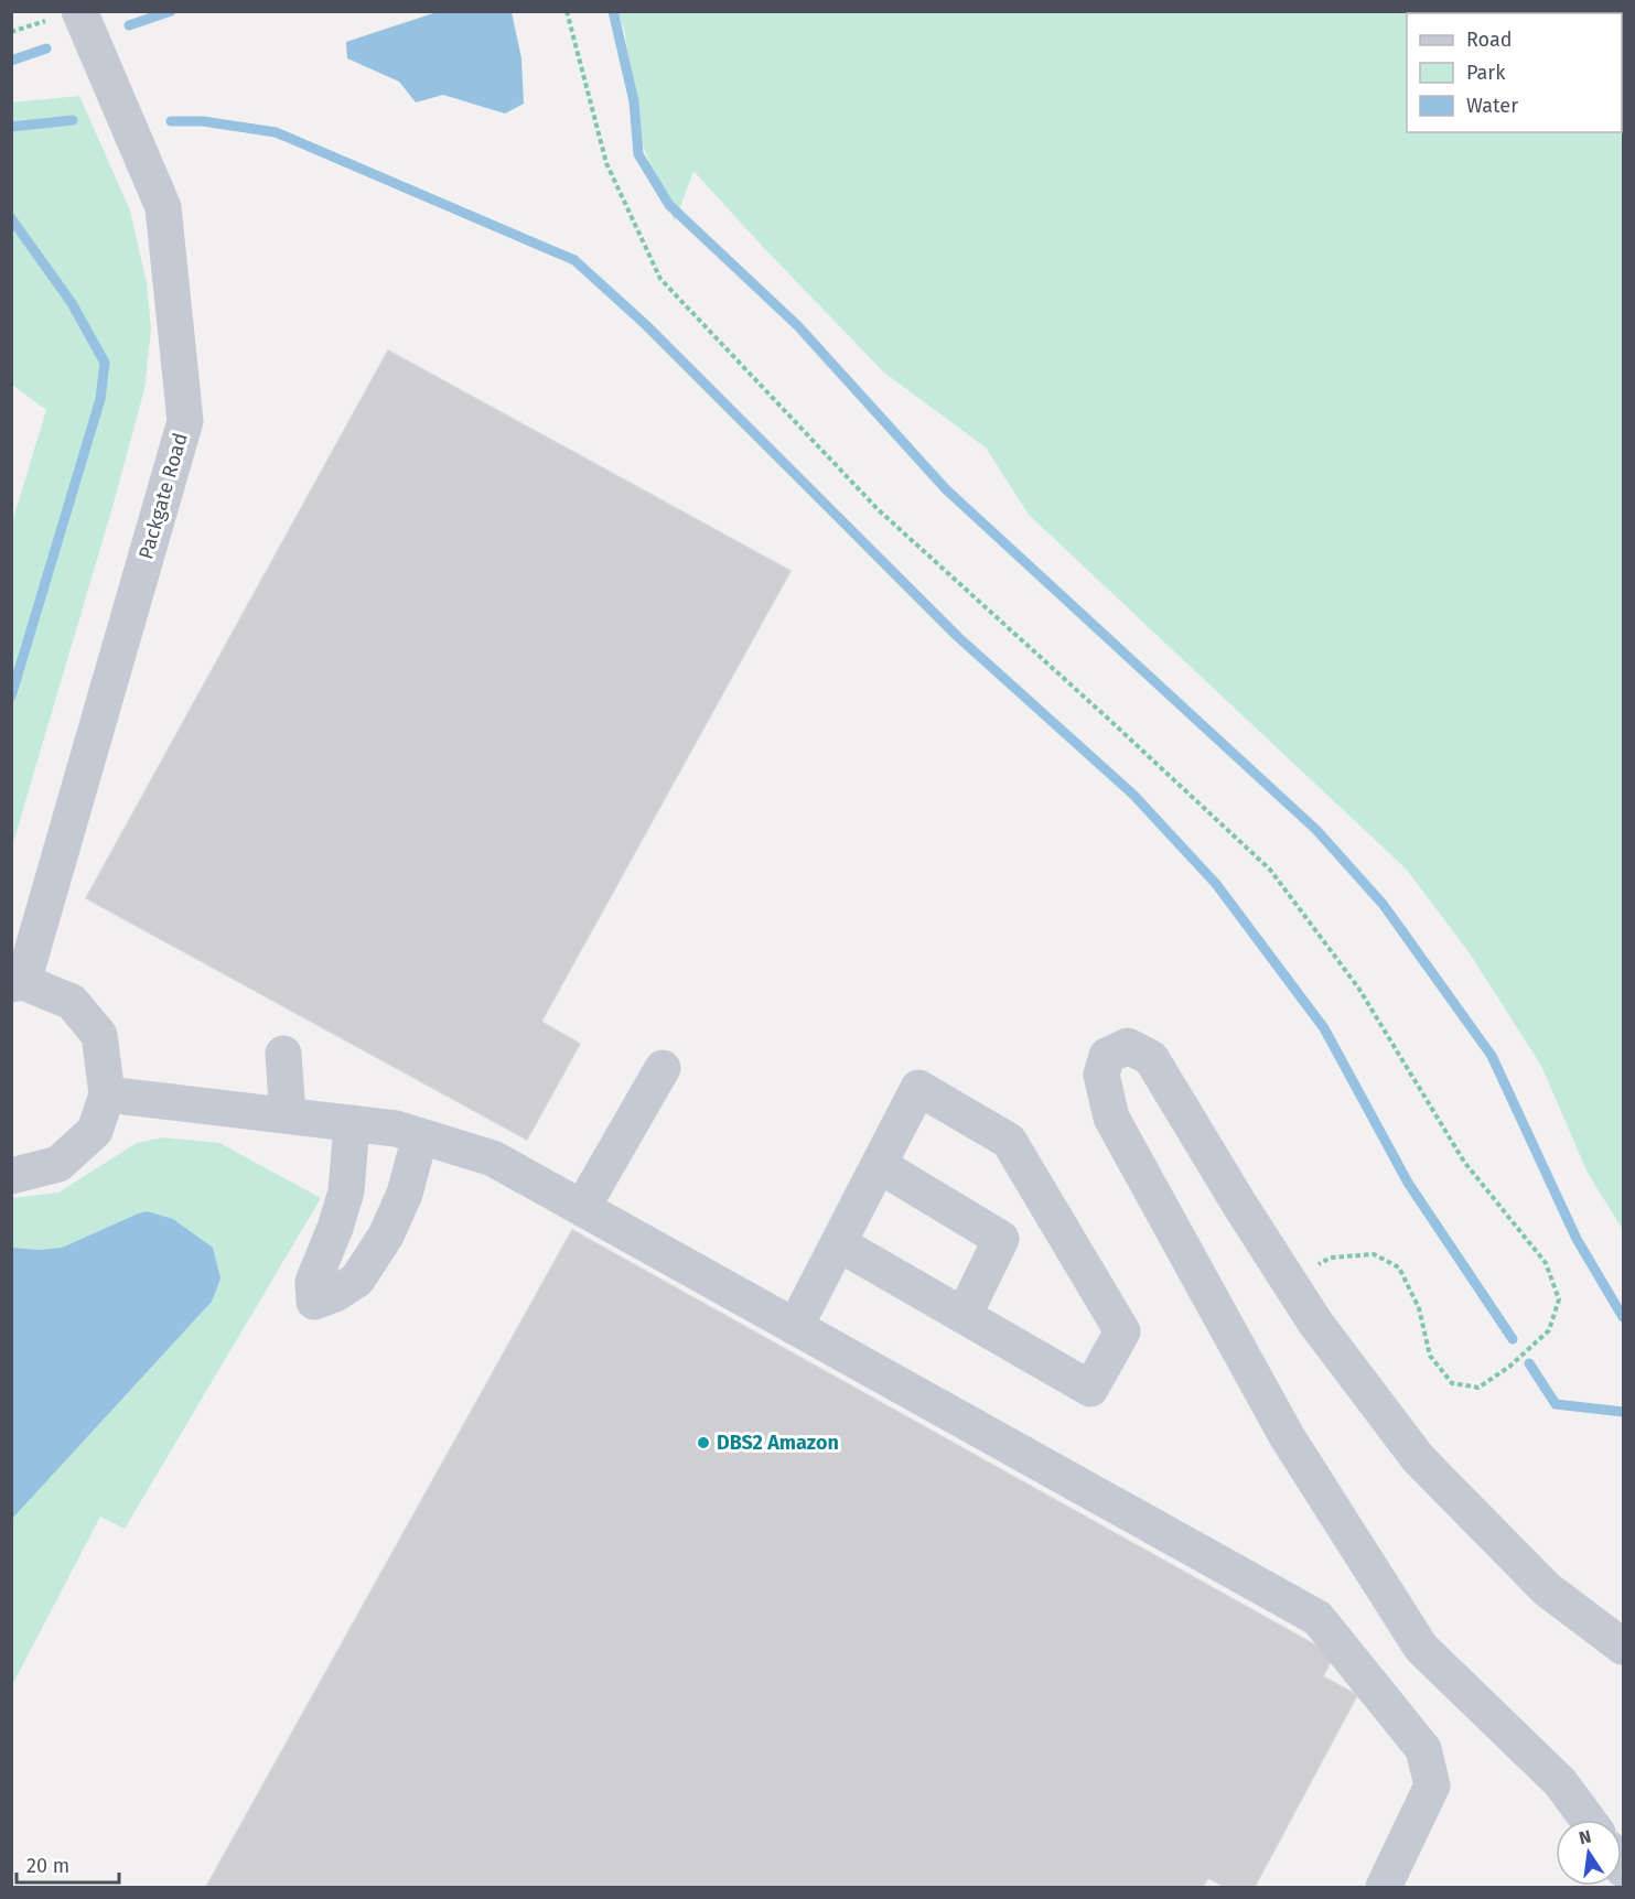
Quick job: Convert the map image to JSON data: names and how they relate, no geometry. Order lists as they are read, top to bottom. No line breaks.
{"streets":{"street":["Packgate Road"]},"places":["DBS2 Amazon"],"legend":["Road","Park","Water"],"scale_bar":"20 m","north":"top"}
